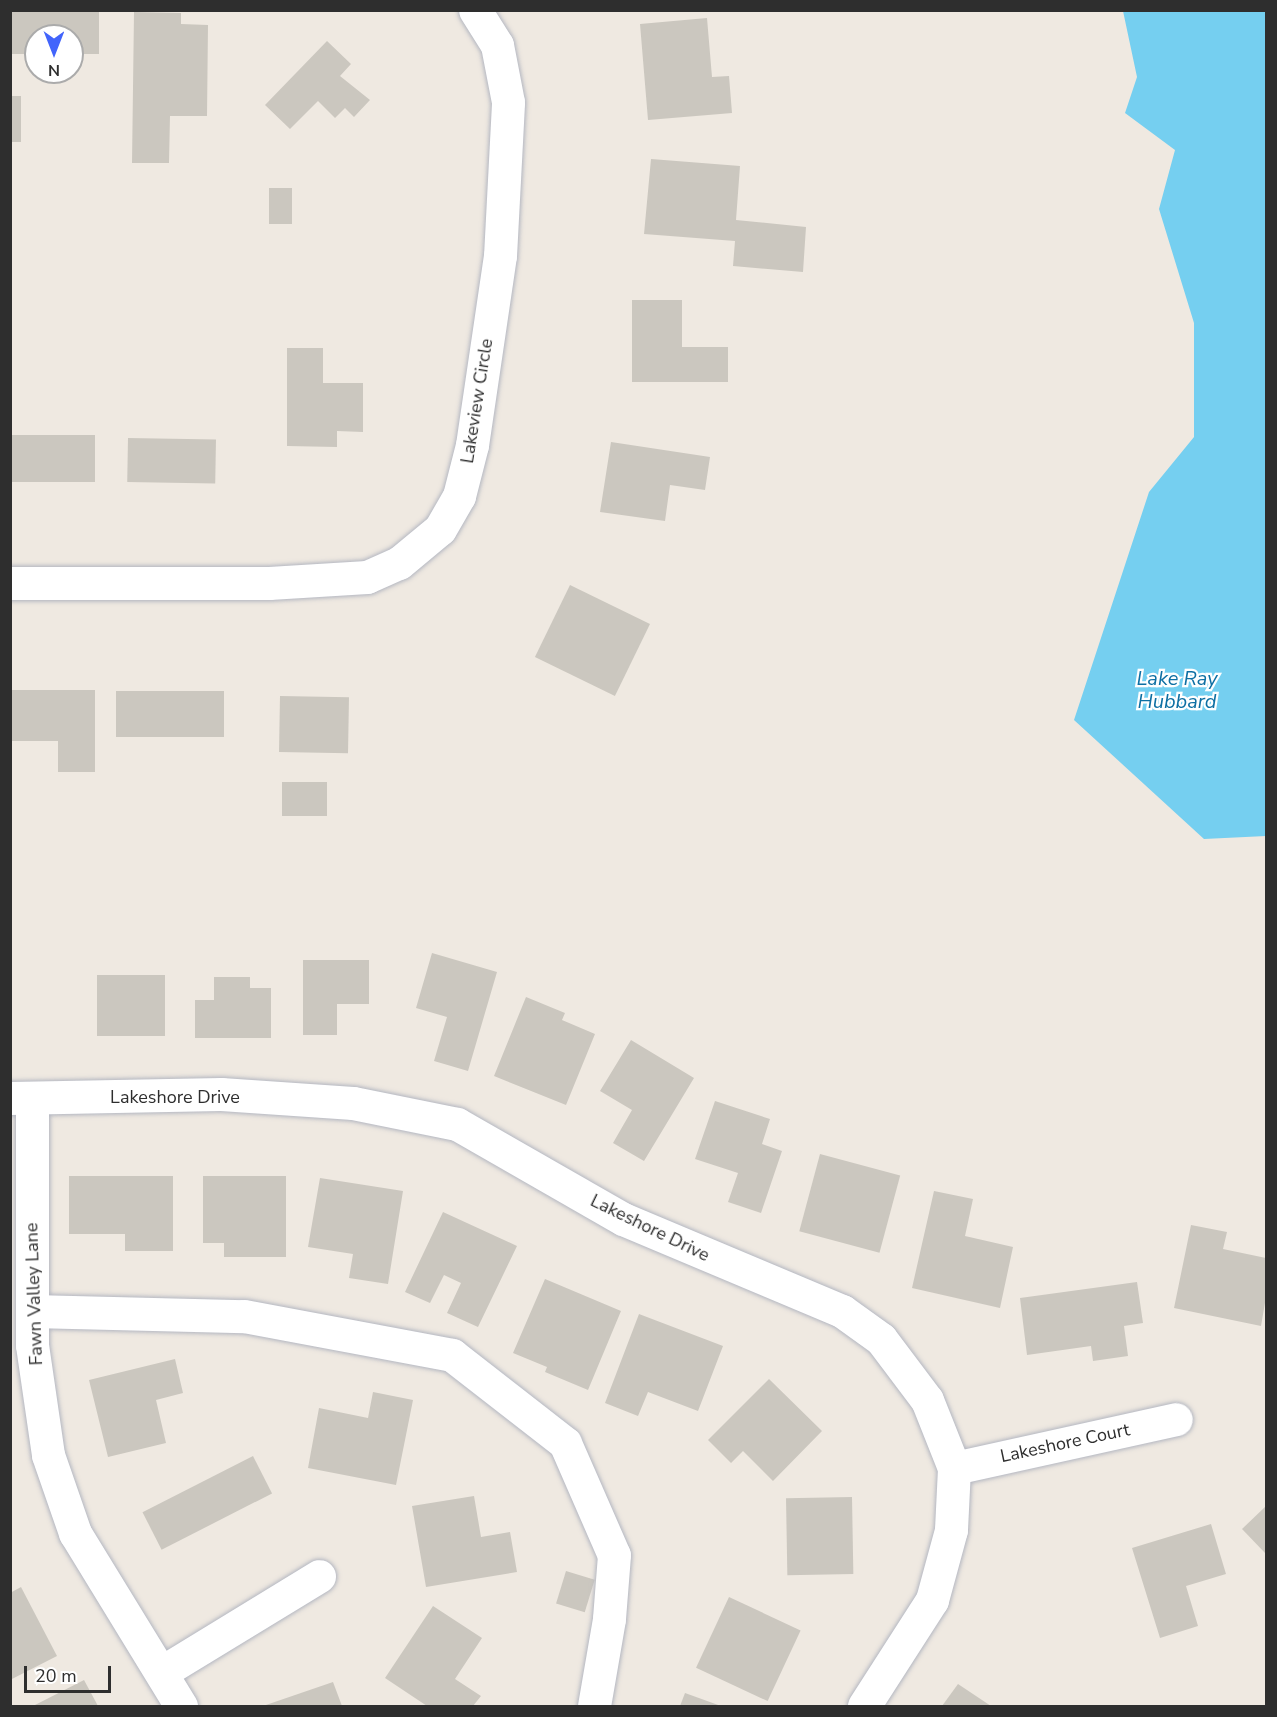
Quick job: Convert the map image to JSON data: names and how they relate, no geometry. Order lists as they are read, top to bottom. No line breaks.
{"streets":{"street":["Lakeview Circle","Lakeshore Drive","Fawn Valley Lane","Lakeshore Court"]},"crossings":[["Lakeshore Drive","Fawn Valley Lane"],["Lakeshore Drive","Lakeshore Court"]],"water":["Lake Ray Hubbard"],"scale_bar":"20 m","north":"bottom"}
